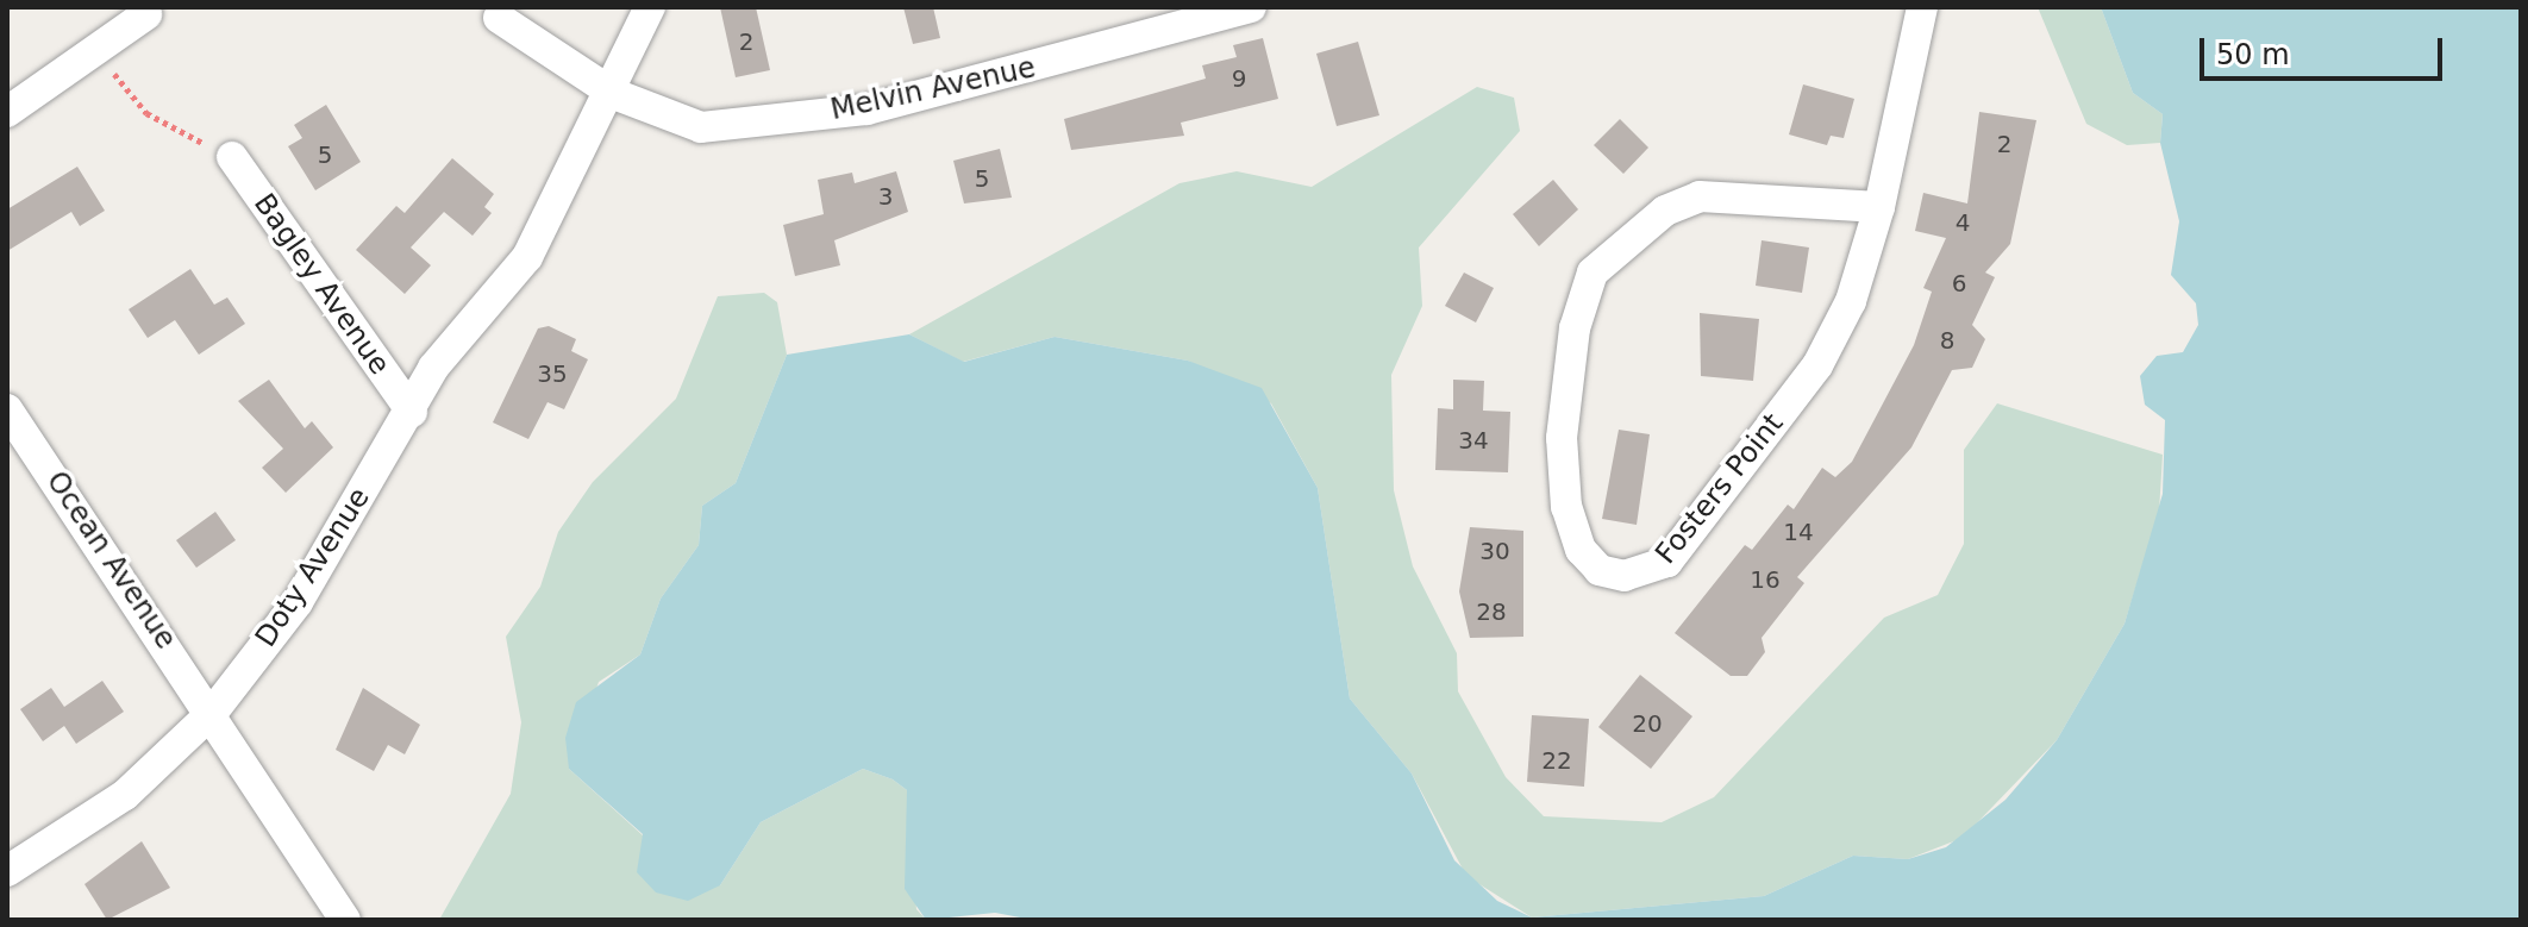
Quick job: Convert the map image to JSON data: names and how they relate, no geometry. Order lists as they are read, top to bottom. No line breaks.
{"streets":{"street":["Melvin Avenue","Bagley Avenue","Fosters Point","Ocean Avenue","Doty Avenue"]},"crossings":[["Melvin Avenue","Doty Avenue"],["Bagley Avenue","Doty Avenue"],["Ocean Avenue","Doty Avenue"]],"house_numbers":["2","9","2","5","5","3","4","6","8","35","34","14","30","16","28","20","22"],"scale_bar":"50 m"}
